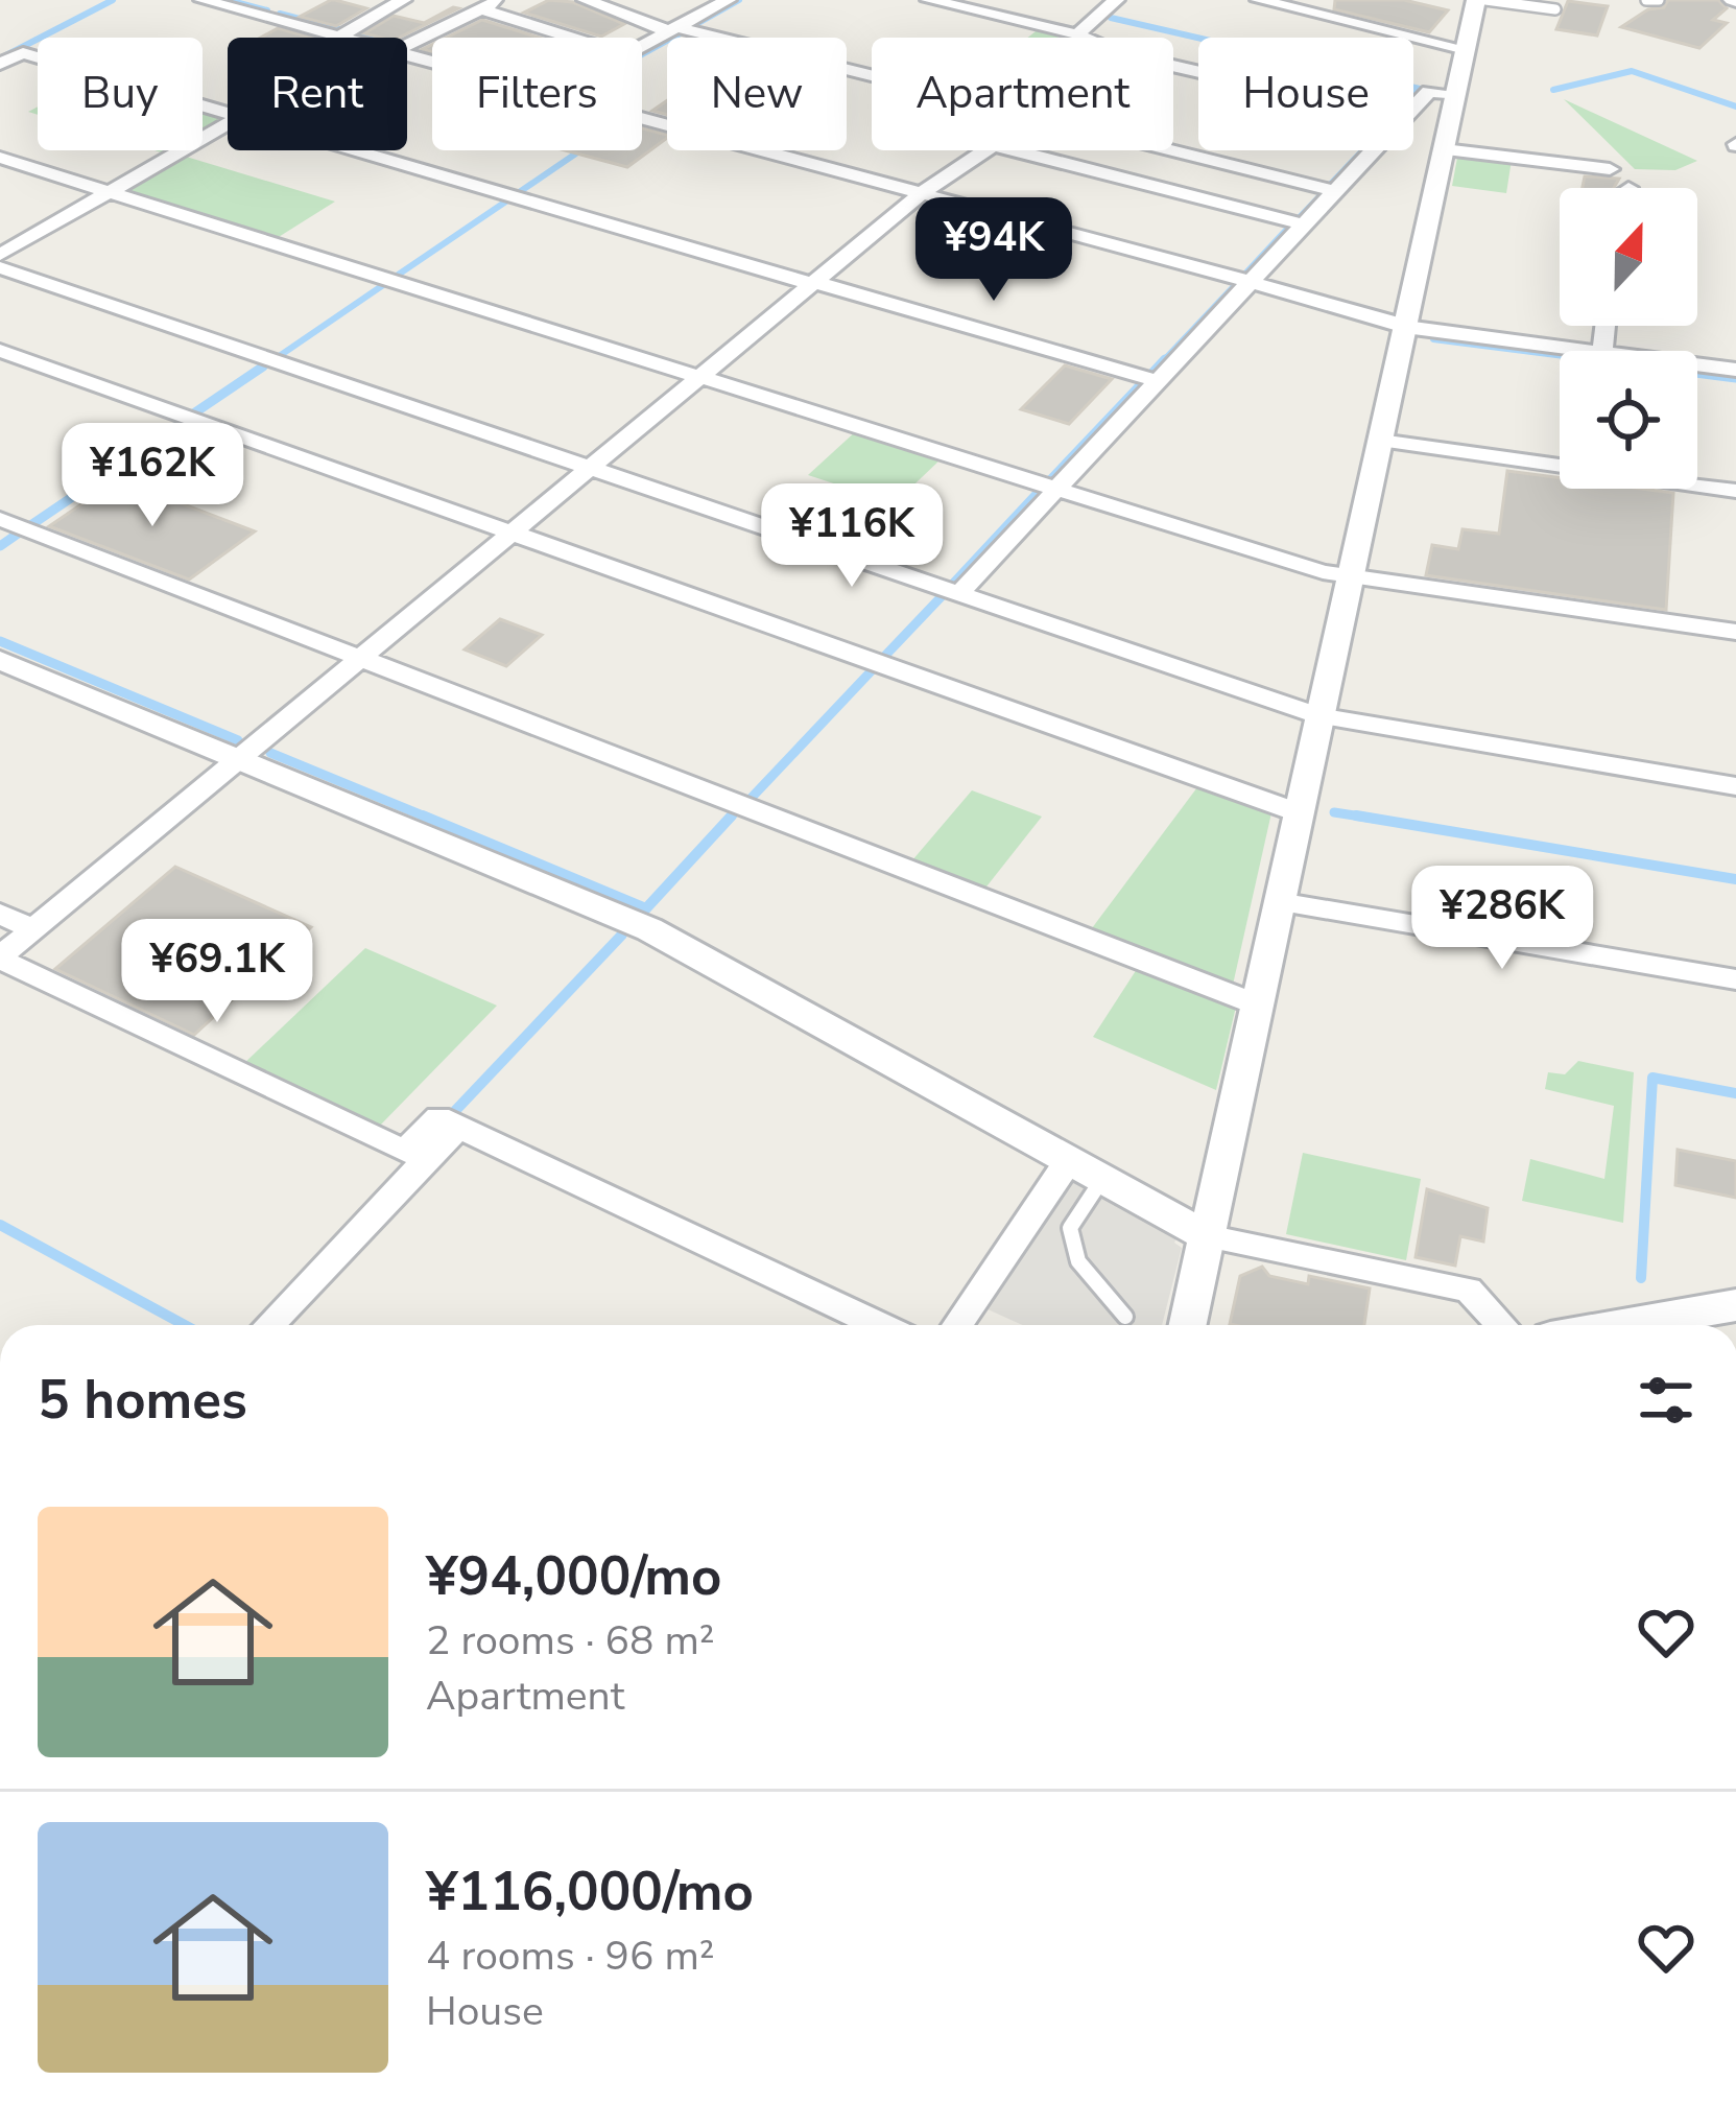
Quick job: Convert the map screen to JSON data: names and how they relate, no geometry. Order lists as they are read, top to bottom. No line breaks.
{"north":"top","page":{"chip":["Buy","Rent","Filters","New","Apartment","House"],"price":["¥94K","¥162K","¥116K","¥286K","¥69.1K"],"heading":"5 homes","list":[{"name":"¥94,000/mo","note":"2 rooms · 68 m² · Apartment"},{"name":"¥116,000/mo","note":"4 rooms · 96 m² · House"}]}}
